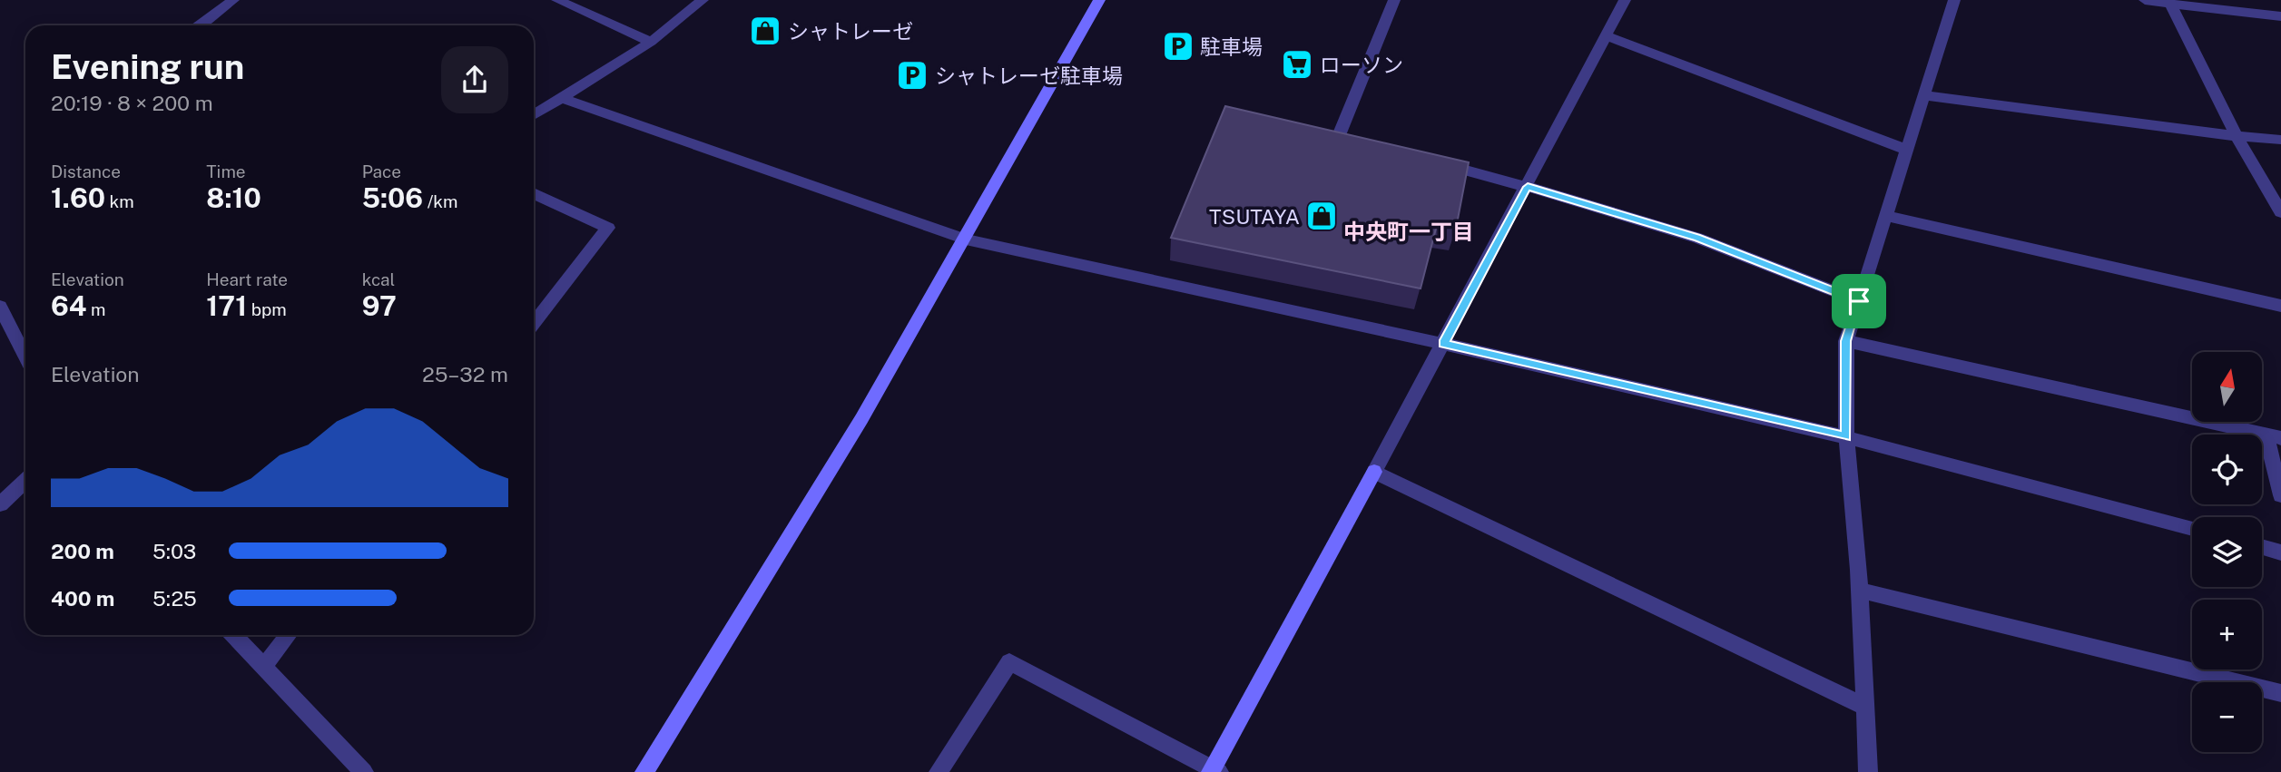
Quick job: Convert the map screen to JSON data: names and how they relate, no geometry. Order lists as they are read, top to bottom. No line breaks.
{"districts":["中央町一丁目"],"places":{"shop":["シャトレーゼ","TSUTAYA"],"parking":["駐車場","シャトレーゼ駐車場"],"supermarket":["ローソン"]},"north":"top","page":{"heading":["Evening run","20:19 · 8 × 200 m"],"stats":[["Distance","1.60 km"],["Time","8:10"],["Pace","5:06 /km"],["Elevation","64 m"],["Heart rate","171 bpm"],["kcal","97"]],"chart":["Elevation","25–32 m"],"map_buttons":["+","−"],"list":[{"name":"200 m","note":"5:03"},{"name":"400 m","note":"5:25"}]}}
